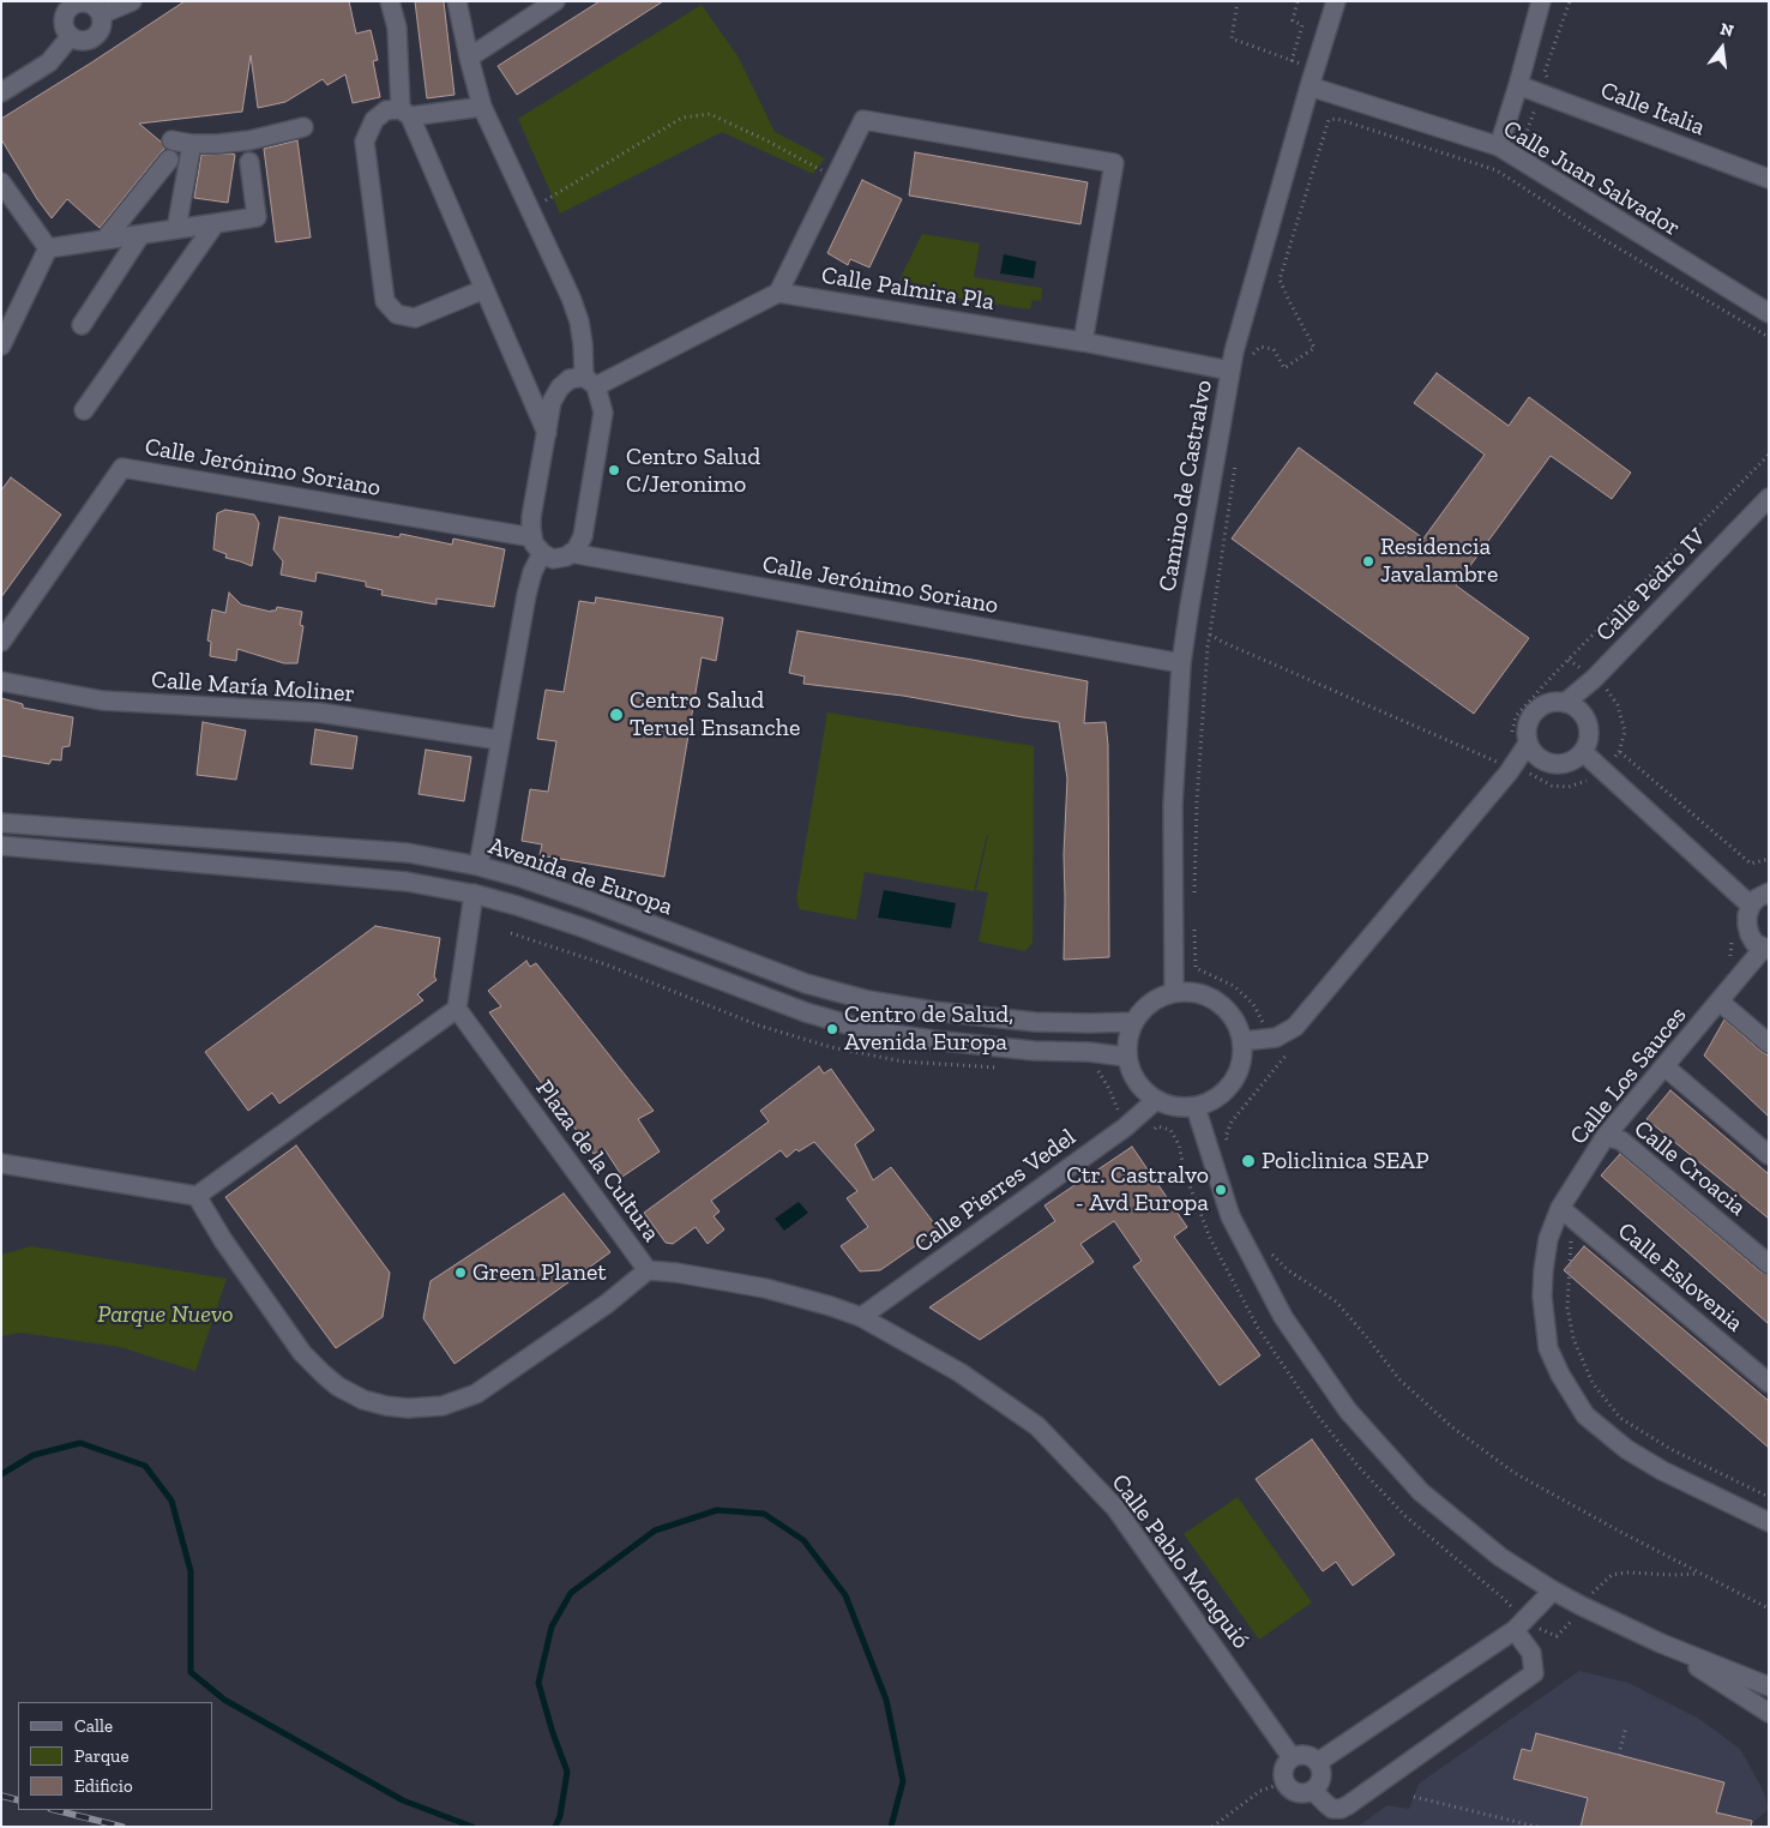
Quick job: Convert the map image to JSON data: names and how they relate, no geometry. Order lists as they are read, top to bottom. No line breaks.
{"streets":{"street":["Calle Italia","Calle Juan Salvador","Calle Palmira Pla","Calle Jerónimo Soriano","Camino de Castralvo","Calle Pedro IV","Calle María Moliner","Avenida de Europa","Calle Los Sauces","Plaza de la Cultura","Calle Croacia","Calle Pierres Vedel","Calle Eslovenia","Calle Pablo Monguió"]},"crossings":[["Calle Juan Salvador","Camino de Castralvo"],["Calle Palmira Pla","Camino de Castralvo"],["Calle Jerónimo Soriano","Camino de Castralvo"],["Camino de Castralvo","Avenida de Europa"],["Camino de Castralvo","Calle Pierres Vedel"],["Avenida de Europa","Calle Pierres Vedel"],["Calle Los Sauces","Calle Croacia"],["Calle Los Sauces","Calle Eslovenia"],["Plaza de la Cultura","Calle Pablo Monguió"],["Calle Pierres Vedel","Calle Pablo Monguió"]],"parks":["Parque Nuevo"],"places":["Centro Salud C/Jeronimo","Residencia Javalambre","Centro Salud Teruel Ensanche","Centro de Salud, Avenida Europa","Policlinica SEAP","Ctr. Castralvo - Avd Europa","Green Planet"],"legend":["Calle","Parque","Edificio"],"north":"top"}
